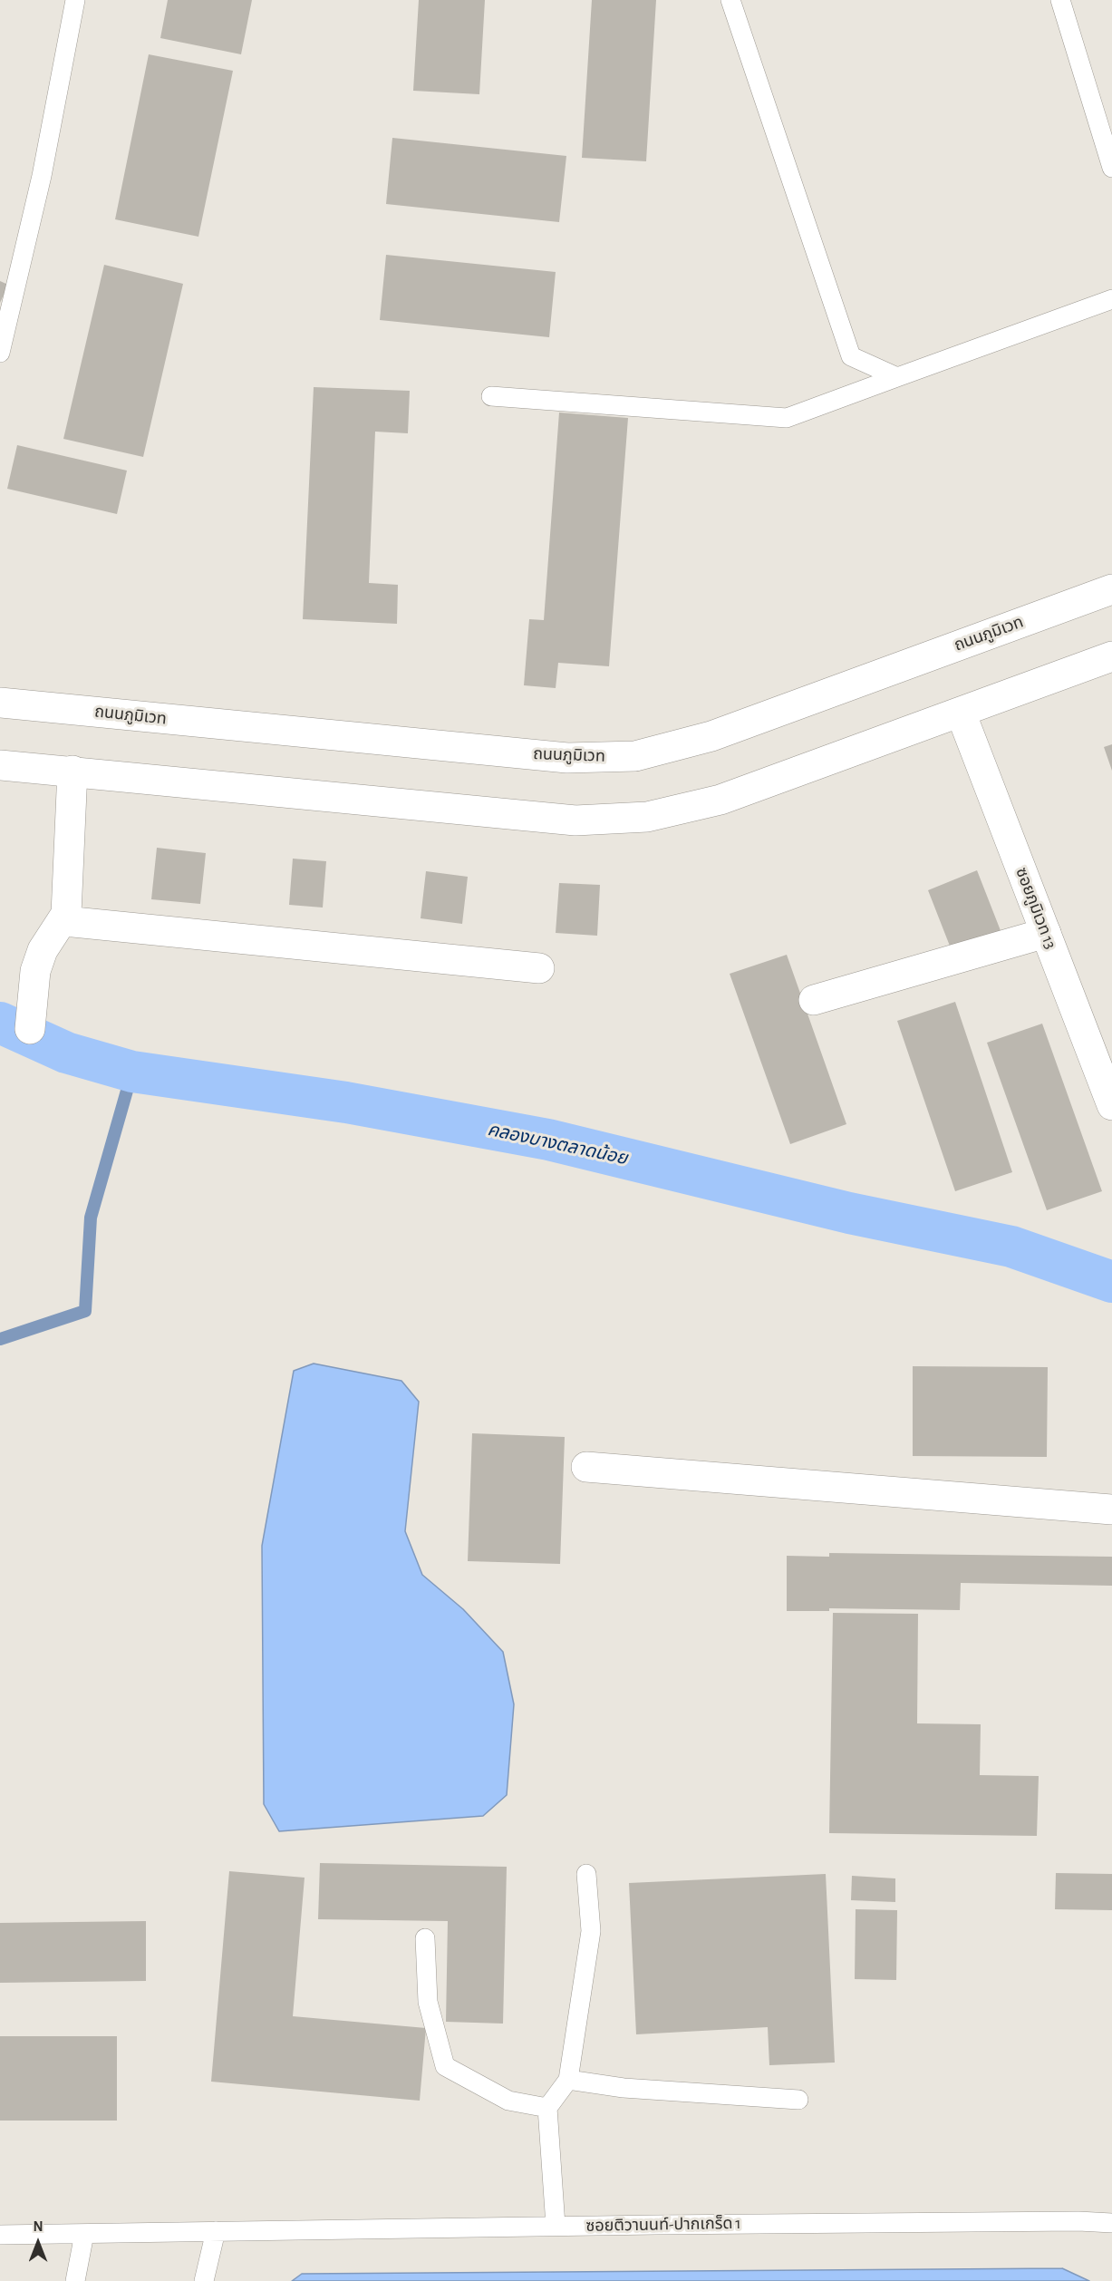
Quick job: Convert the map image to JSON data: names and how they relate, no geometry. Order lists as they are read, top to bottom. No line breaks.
{"streets":{"street":["ถนนภูมิเวท","ซอยภูมิเวท 13"],"lane":["ซอยติวานนท์-ปากเกร็ด 1"]},"water":["คลองบางตลาดน้อย"],"north":"top"}
